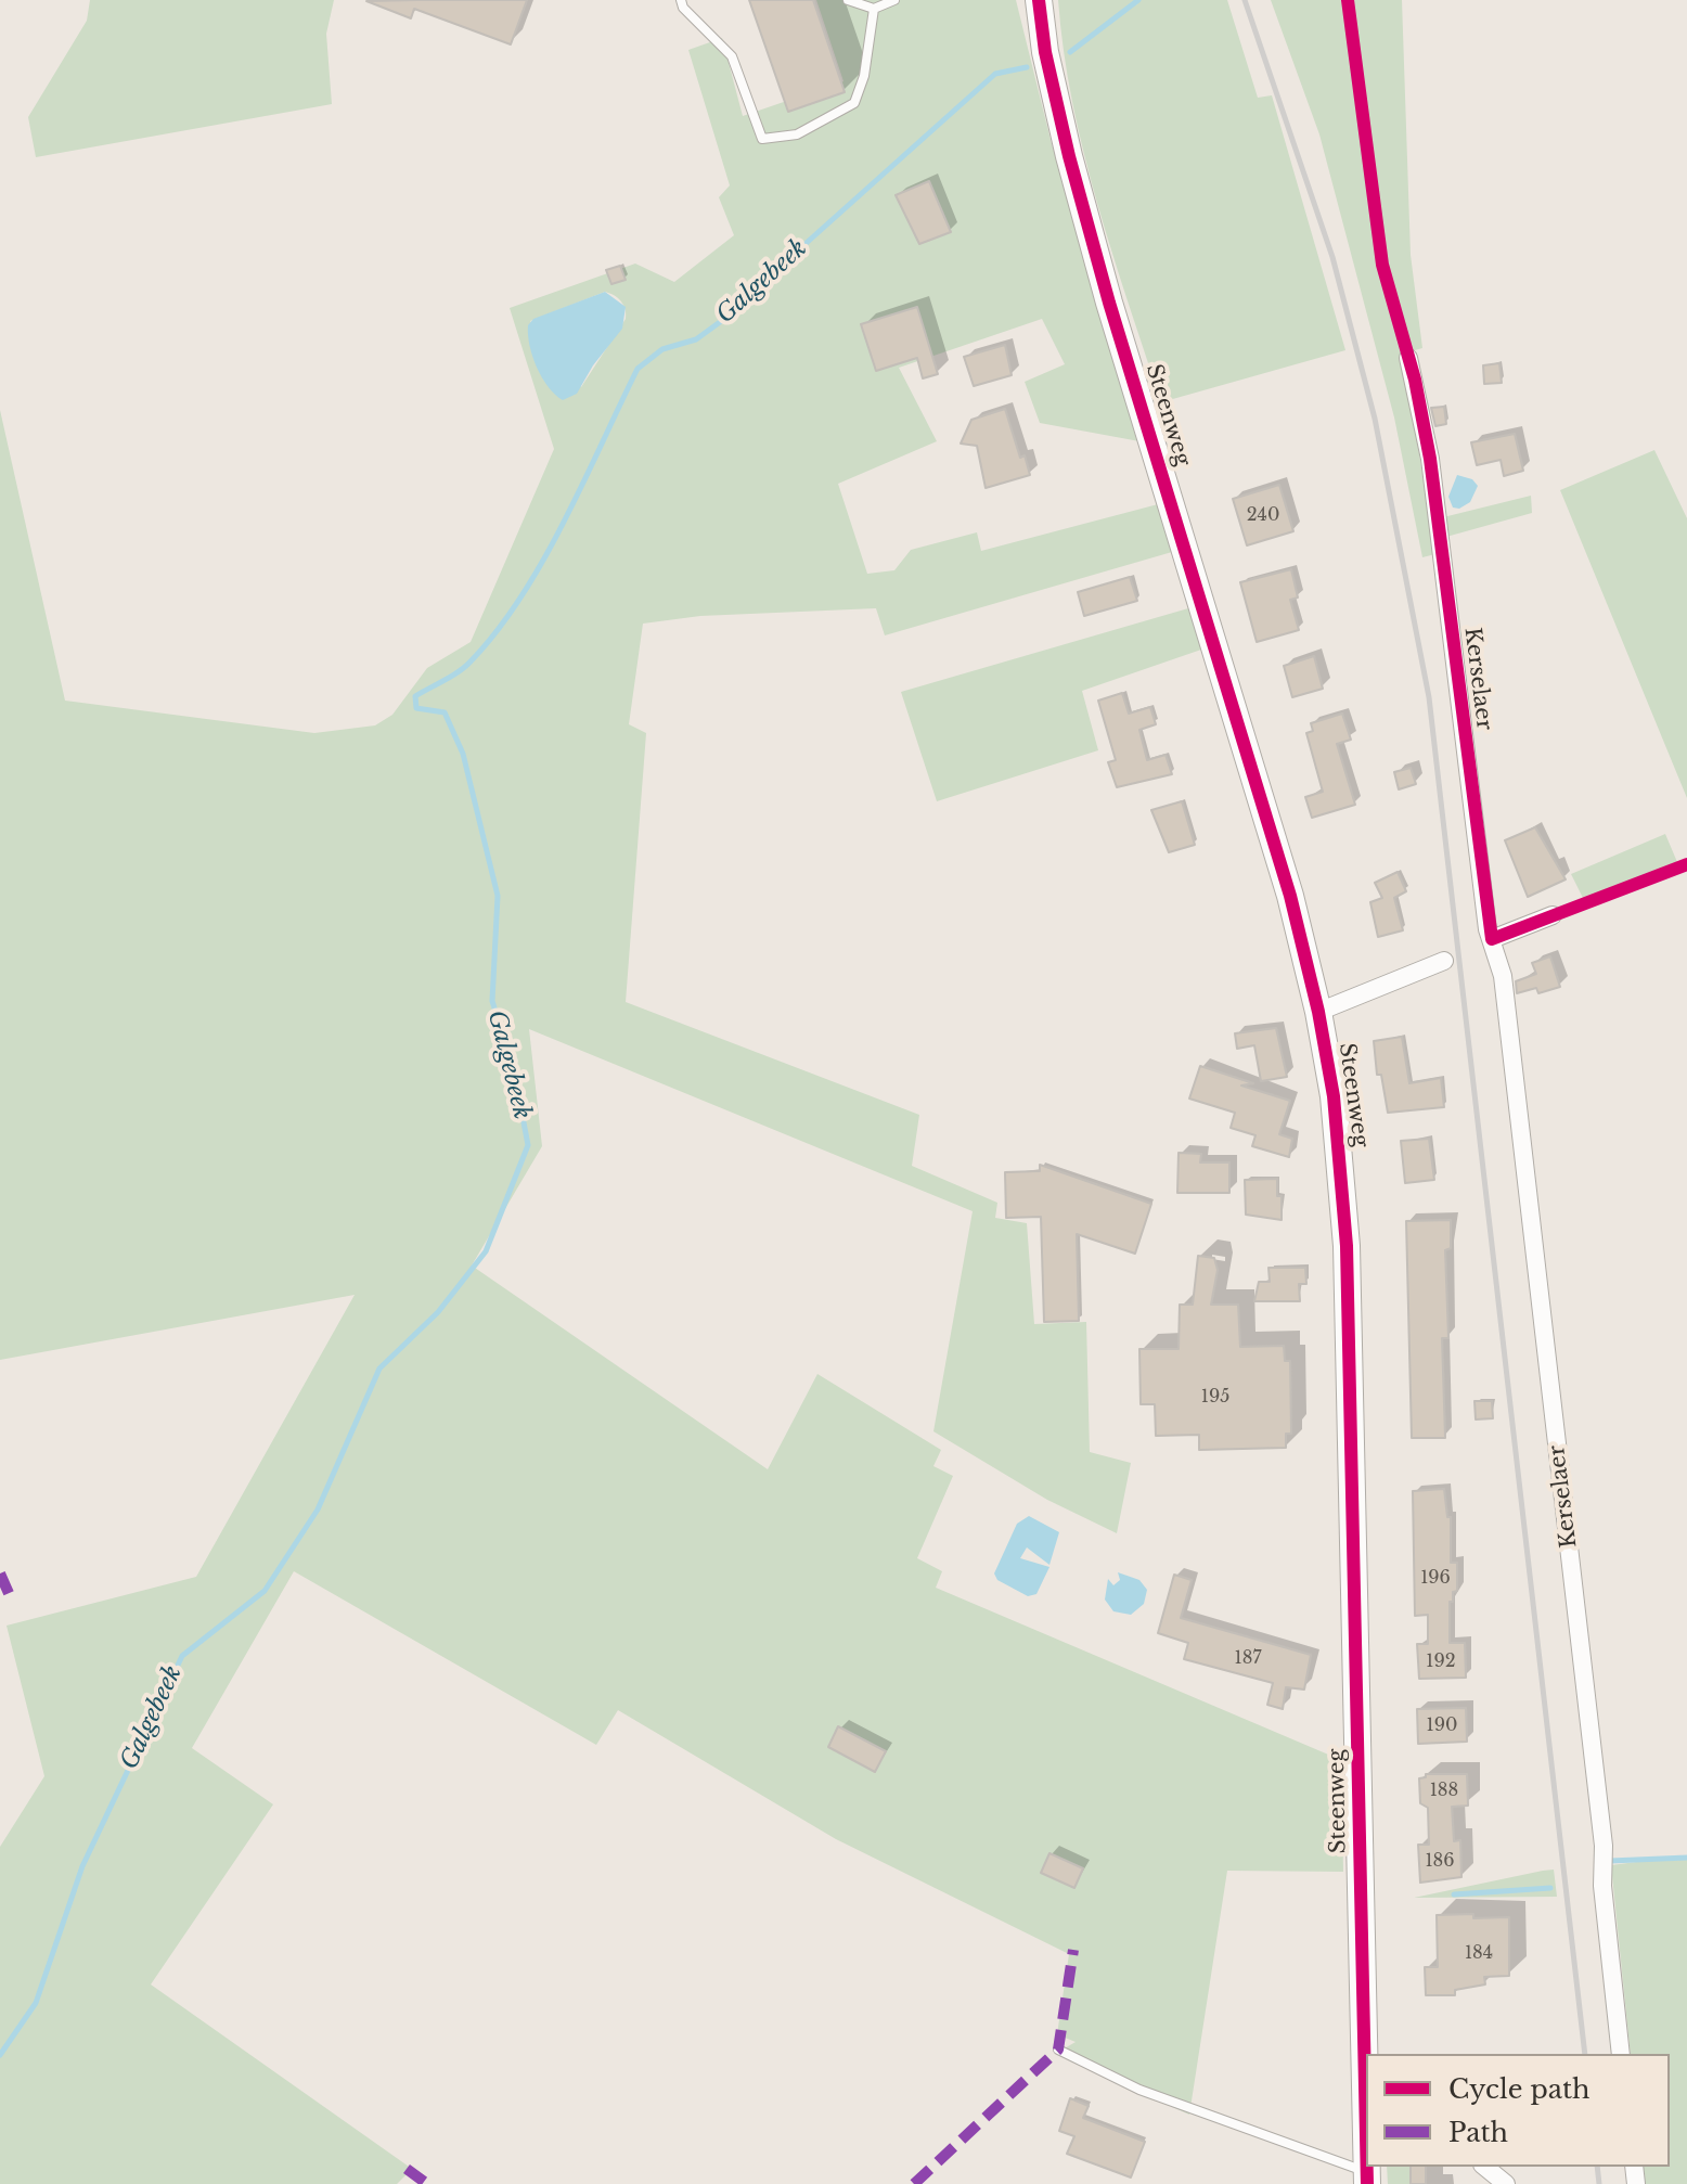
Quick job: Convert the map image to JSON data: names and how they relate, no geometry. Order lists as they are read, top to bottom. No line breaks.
{"streets":{"main road":["Steenweg"],"street":["Kerselaer"]},"water":["Galgebeek"],"house_numbers":["240","195","196","187","192","190","188","186","184"],"legend":["Cycle path","Path"]}
